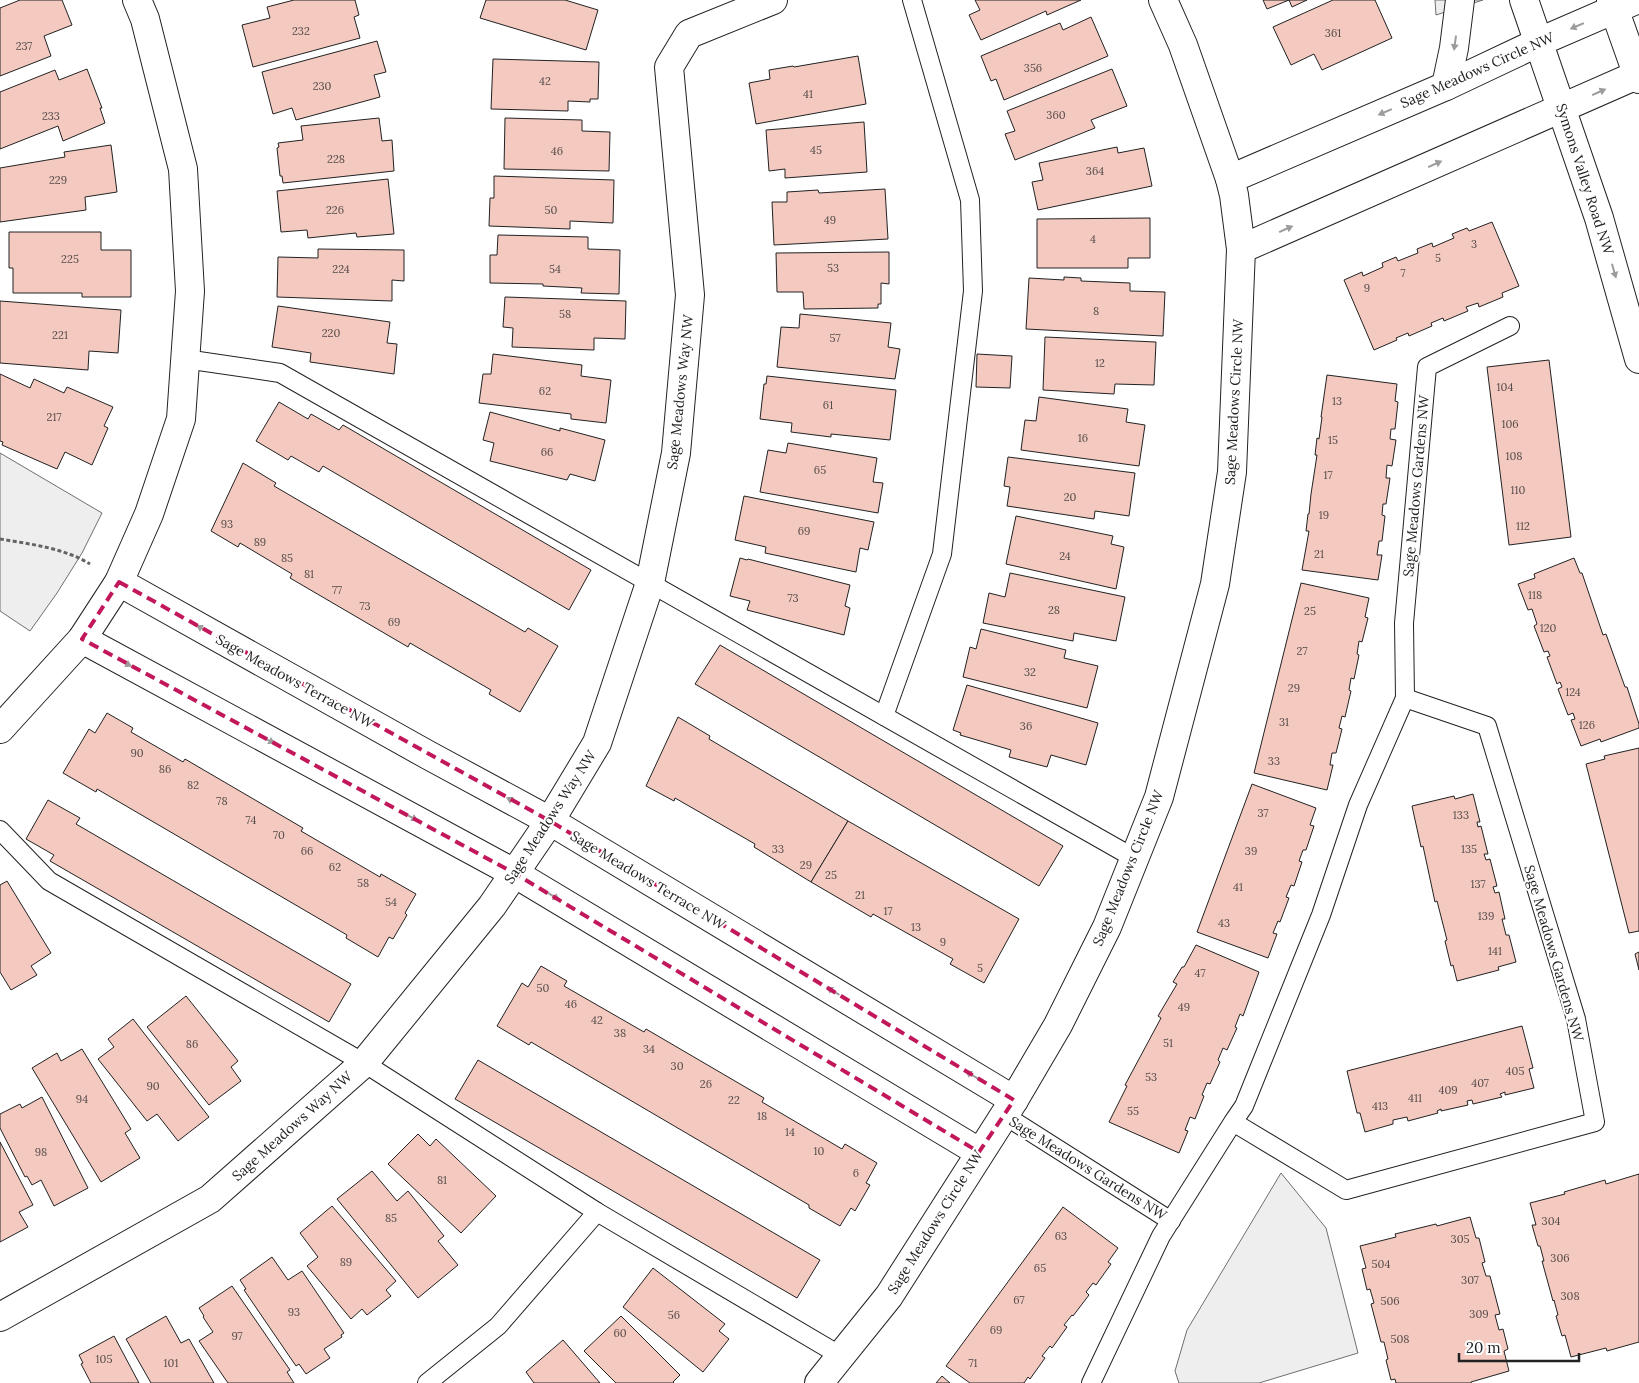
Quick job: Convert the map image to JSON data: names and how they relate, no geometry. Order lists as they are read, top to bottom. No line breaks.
{"streets":{"street":["Sage Meadows Circle NW","Symons Valley Road NW","Sage Meadows Way NW","Sage Meadows Terrace NW"],"lane":["Sage Meadows Gardens NW"]},"crossings":[["Sage Meadows Circle NW","Symons Valley Road NW"],["Sage Meadows Circle NW","Sage Meadows Gardens NW"],["Sage Meadows Circle NW","Sage Meadows Terrace NW"],["Sage Meadows Way NW","Sage Meadows Terrace NW"],["Sage Meadows Gardens NW","Sage Meadows Terrace NW"]],"one_way":["Symons Valley Road NW"],"house_numbers":["232","361","237","356","42","230","41","360","233","45","46","228","364","229","226","50","49","4","3","5","225","53","224","54","7","9","8","58","220","221","57","12","104","62","13","61","217","106","16","15","66","108","65","17","110","20","19","93","112","69","89","21","24","85","81","77","118","73","73","28","25","69","120","27","32","29","124","31","126","36","90","33","86","82","78","37","133","74","70","33","135","66","39","29","62","25","58","137","41","21","54","17","139","43","13","9","141","5","47","50","46","49","42","38","51","86","34","30","405","53","407","26","90","409","411","94","22","413","55","18","14","10","98","6","81","85","304","63","305","306","89","504","65","307","308","67","506","93","309","56","69","60","97","508","105","101","71"],"scale_bar":"20 m"}
